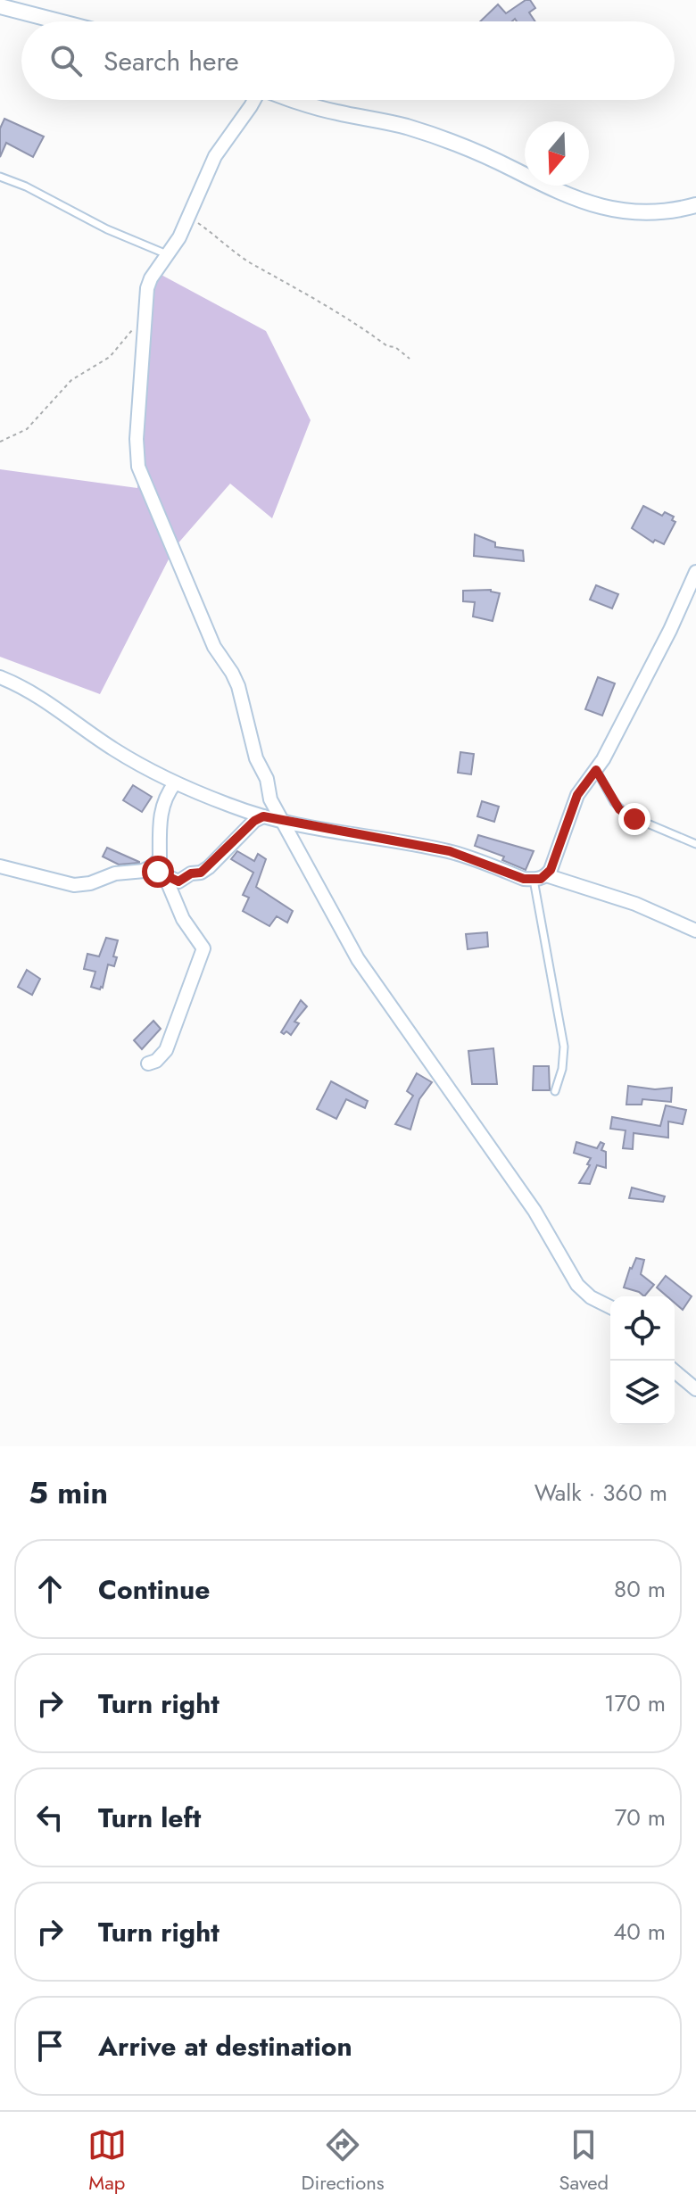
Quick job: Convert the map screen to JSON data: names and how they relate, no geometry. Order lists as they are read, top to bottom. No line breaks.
{"north":"bottom","page":{"search":"Search here","heading":["5 min","Walk · 360 m"],"list":[["Continue","80 m"],["Turn right","170 m"],["Turn left","70 m"],["Turn right","40 m"],"Arrive at destination"],"nav":["Map","Directions","Saved"]}}
